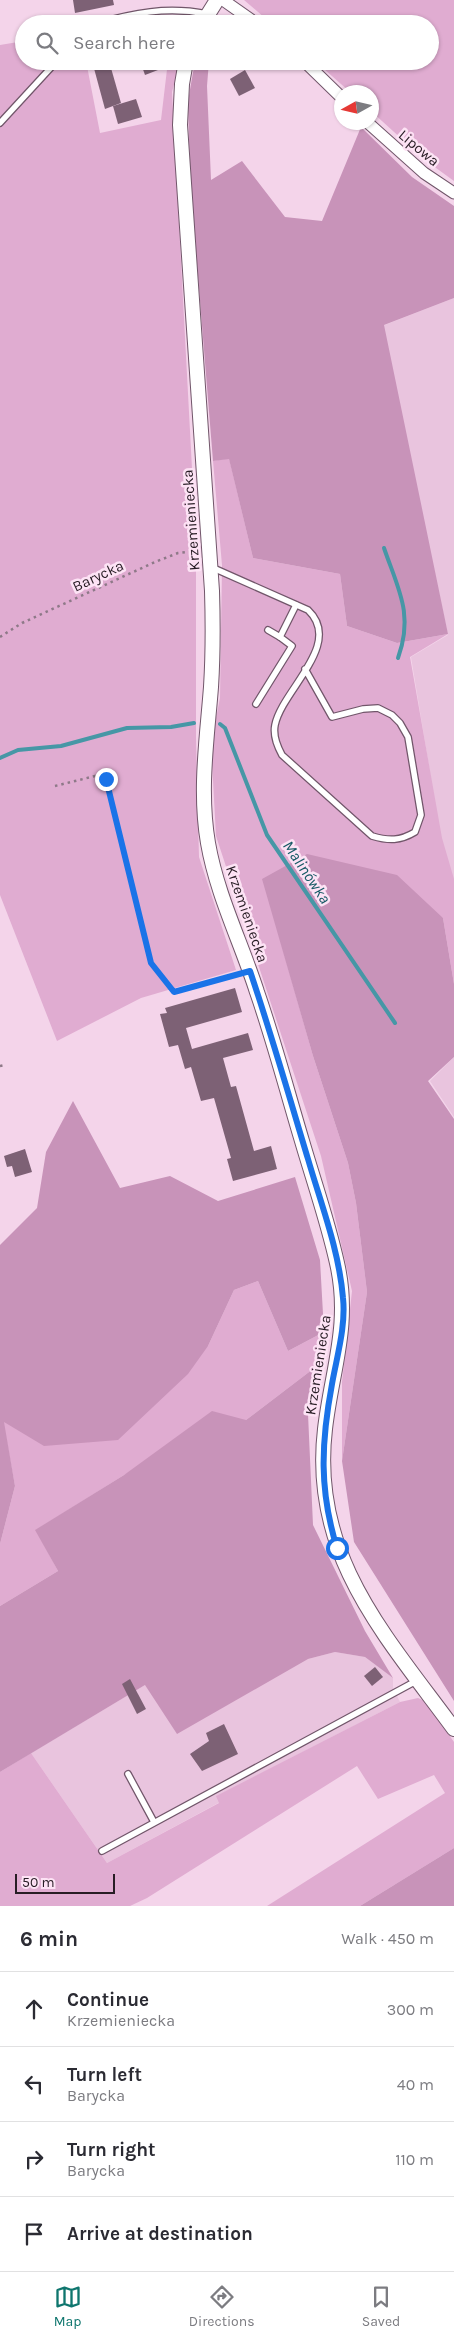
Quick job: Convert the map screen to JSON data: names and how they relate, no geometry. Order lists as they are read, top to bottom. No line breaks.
{"streets":{"street":["Lipowa","Krzemieniecka"],"path":["Barycka"]},"crossings":[["Krzemieniecka","Barycka"]],"water":["Malinówka"],"scale_bar":"50 m","north":"left","page":{"search":"Search here","scale":"50 m","heading":["6 min","Walk · 450 m"],"list":[["Continue","Krzemieniecka","300 m"],["Turn left","Barycka","40 m"],["Turn right","Barycka","110 m"],"Arrive at destination"],"nav":["Map","Directions","Saved"]}}
